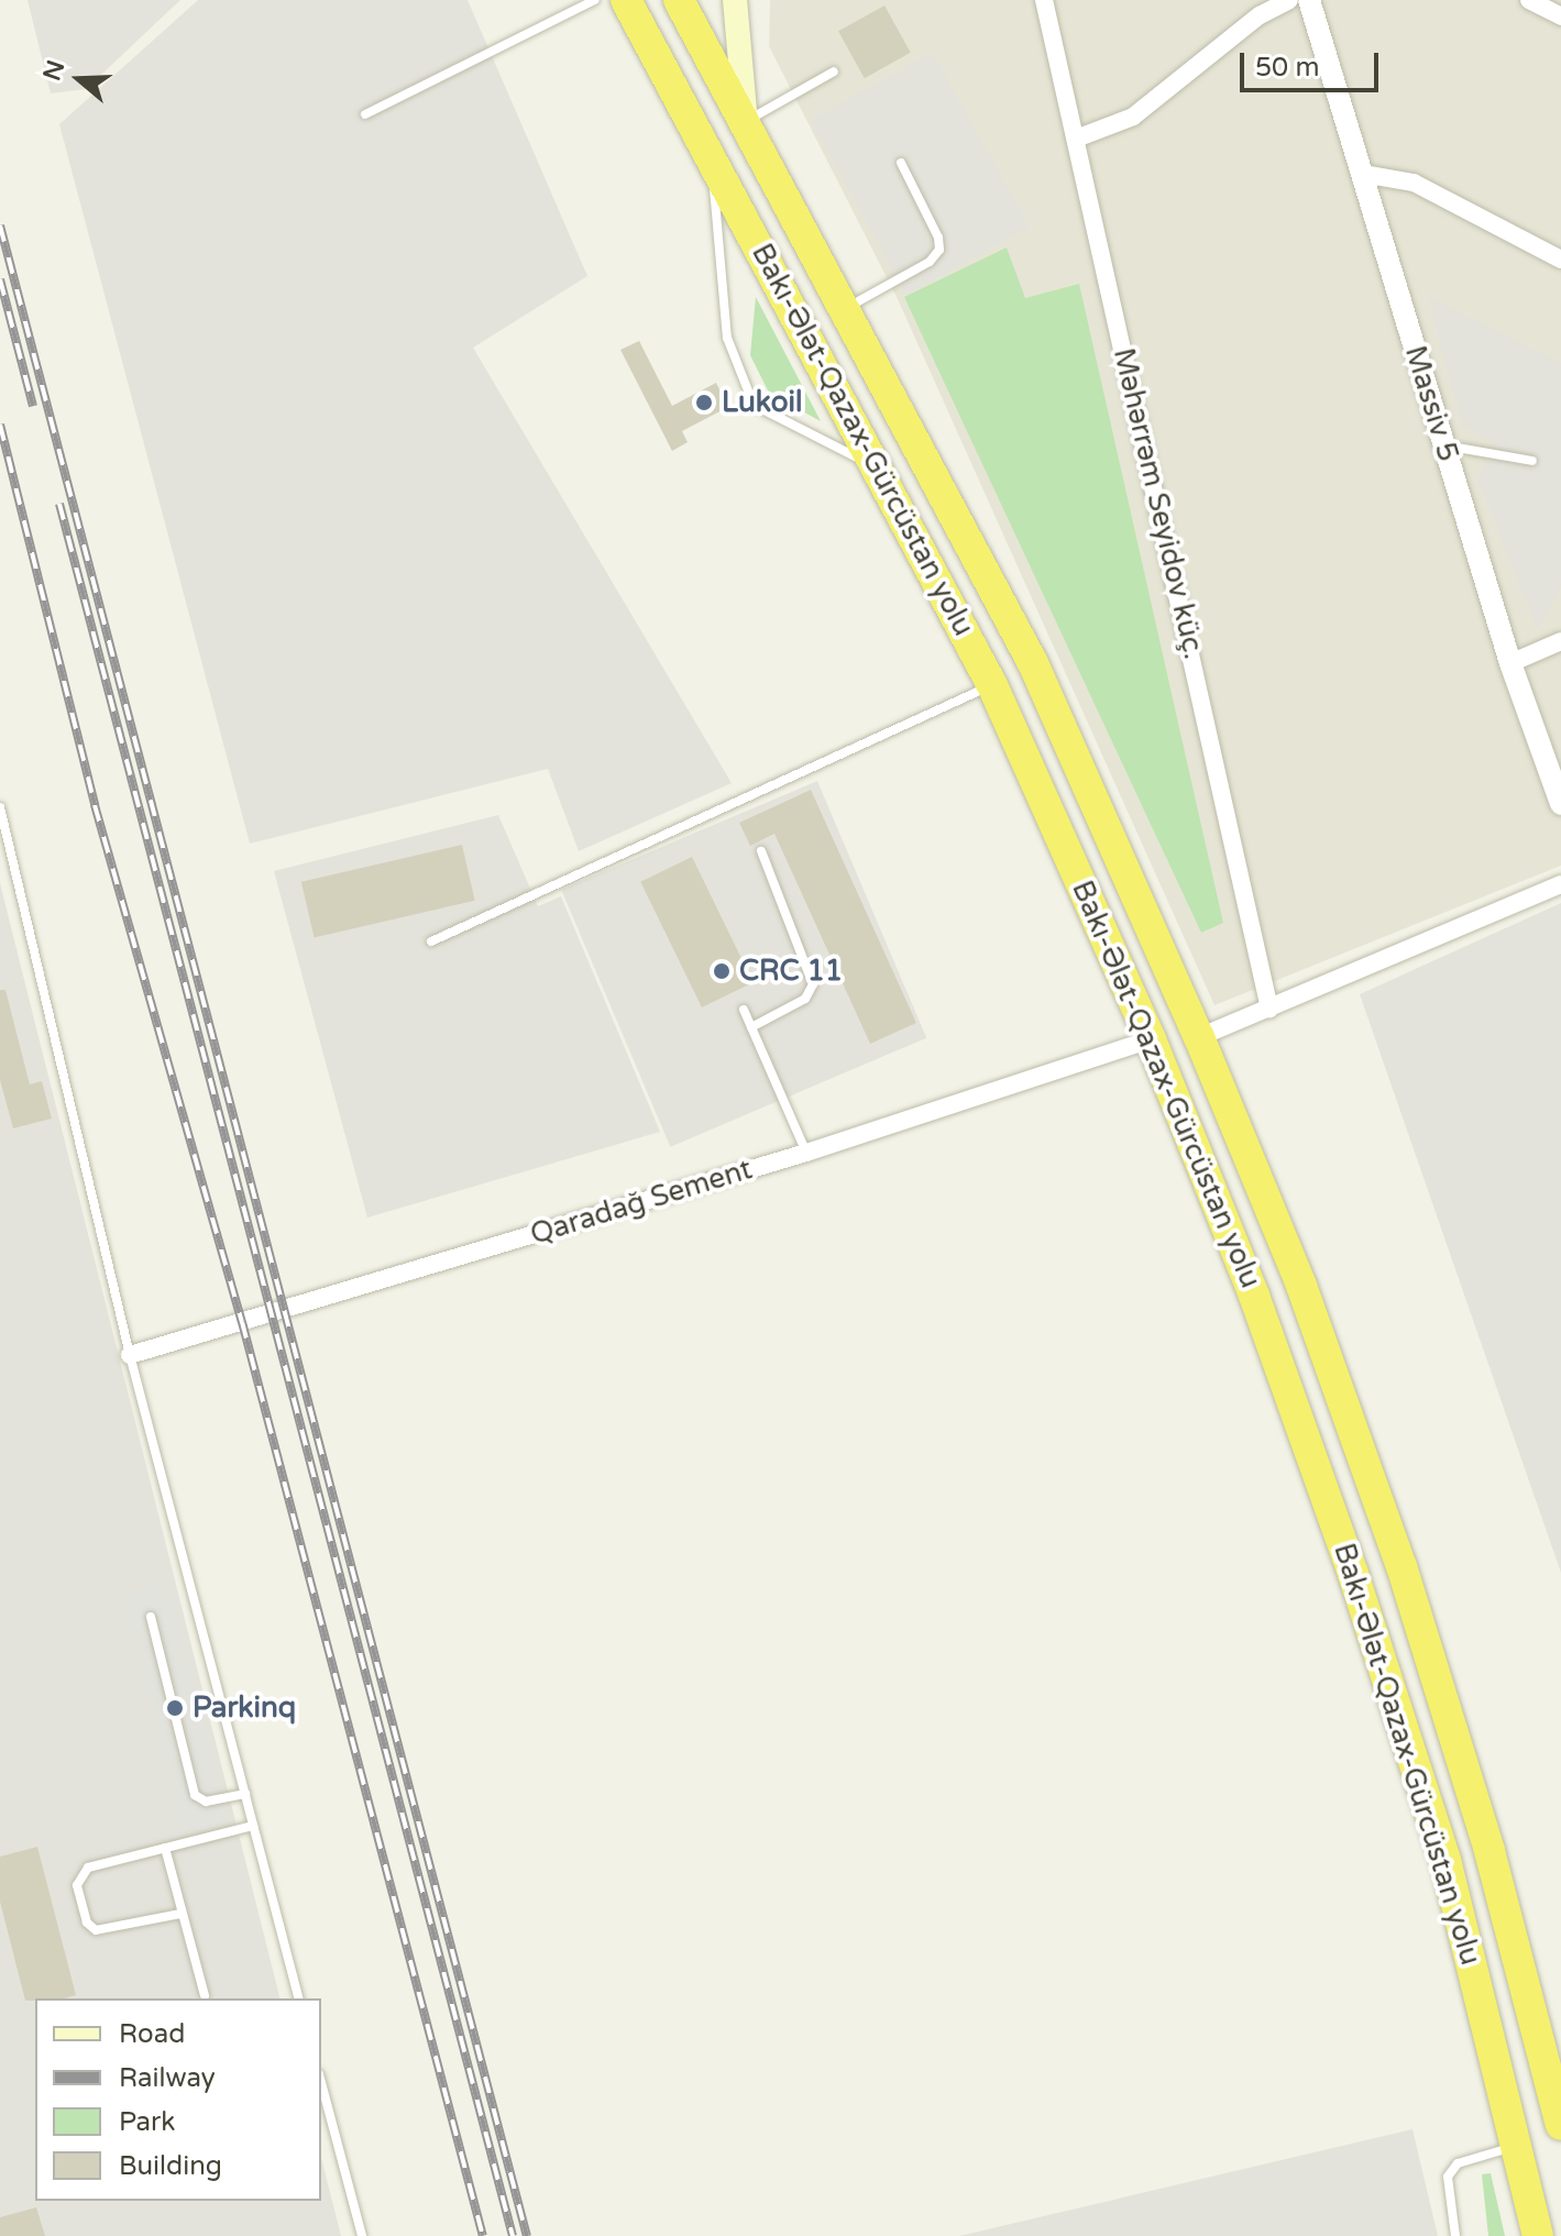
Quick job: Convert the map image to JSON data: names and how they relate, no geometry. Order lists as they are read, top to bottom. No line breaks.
{"streets":{"highway":["Bakı-Ələt-Qazax-Gürcüstan yolu"],"street":["Massiv 5","Məhərrəm Seyidov küç.","Qaradağ Sement"]},"crossings":[["Bakı-Ələt-Qazax-Gürcüstan yolu","Qaradağ Sement"]],"places":["Lukoil","CRC 11","Parkinq"],"legend":["Road","Railway","Park","Building"],"scale_bar":"50 m","north":"left"}
